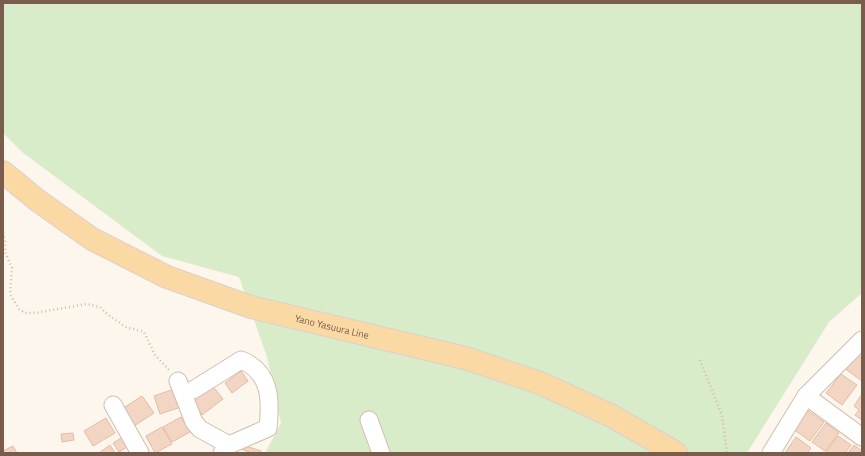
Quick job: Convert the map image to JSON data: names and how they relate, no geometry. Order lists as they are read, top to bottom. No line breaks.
{"streets":{"main road":["Yano Yasuura Line"]}}
